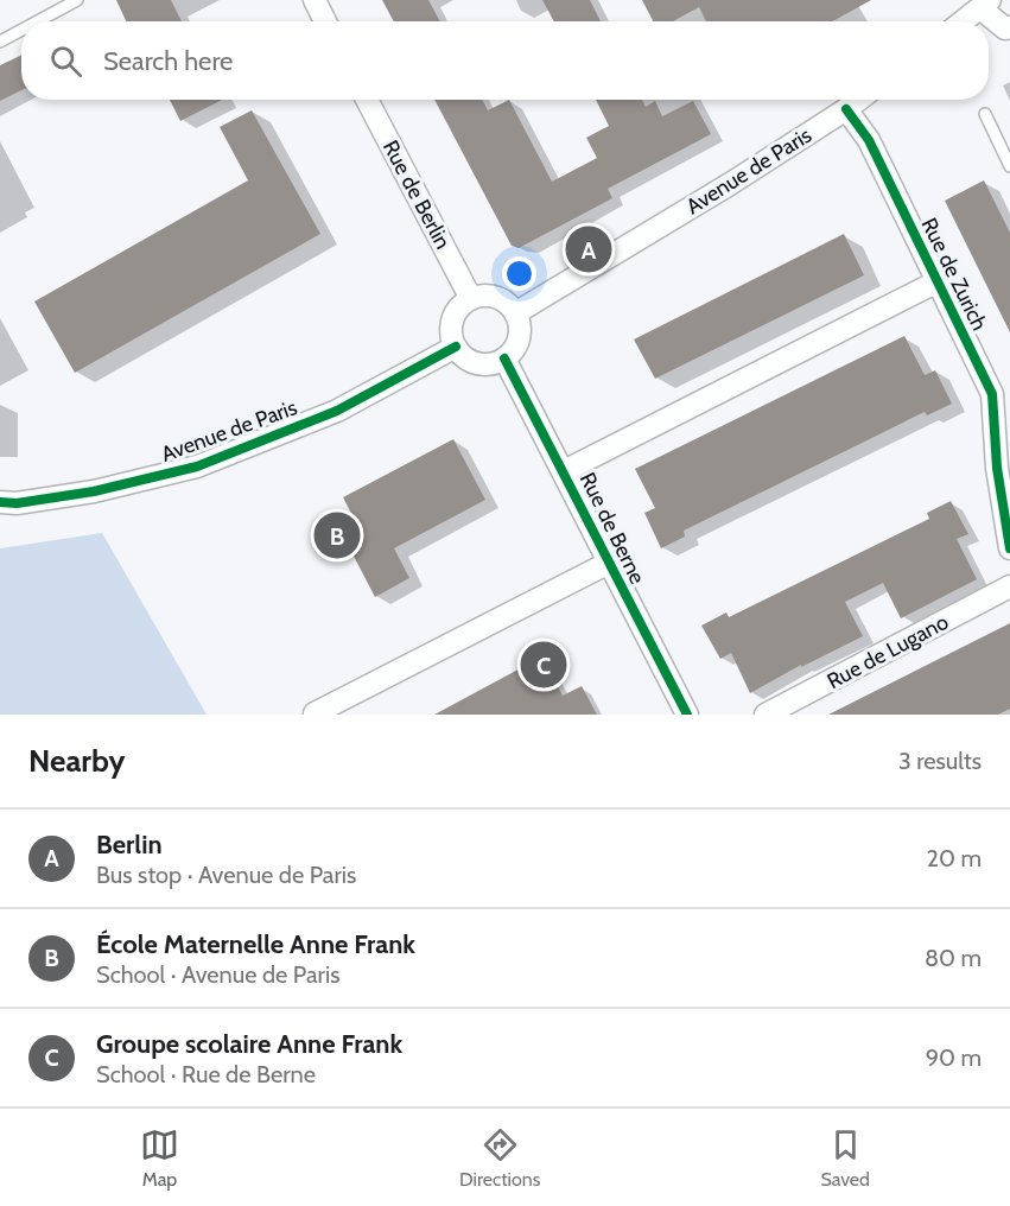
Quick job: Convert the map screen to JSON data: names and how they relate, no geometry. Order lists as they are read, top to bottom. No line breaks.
{"streets":{"street":["Avenue de Paris","Rue de Berlin","Rue de Zurich","Rue de Berne","Rue de Lugano"]},"crossings":[["Avenue de Paris","Rue de Berlin"],["Avenue de Paris","Rue de Zurich"],["Avenue de Paris","Rue de Berne"],["Rue de Berlin","Rue de Berne"],["Rue de Zurich","Rue de Berne"]],"page":{"search":"Search here","pins":["A","B","C"],"heading":["Nearby","3 results"],"list":[{"mark":"A","name":"Berlin","note":"Bus stop · Avenue de Paris","value":"20 m"},{"mark":"B","name":"École Maternelle Anne Frank","note":"School · Avenue de Paris","value":"80 m"},{"mark":"C","name":"Groupe scolaire Anne Frank","note":"School · Rue de Berne","value":"90 m"}],"nav":["Map","Directions","Saved"]}}
